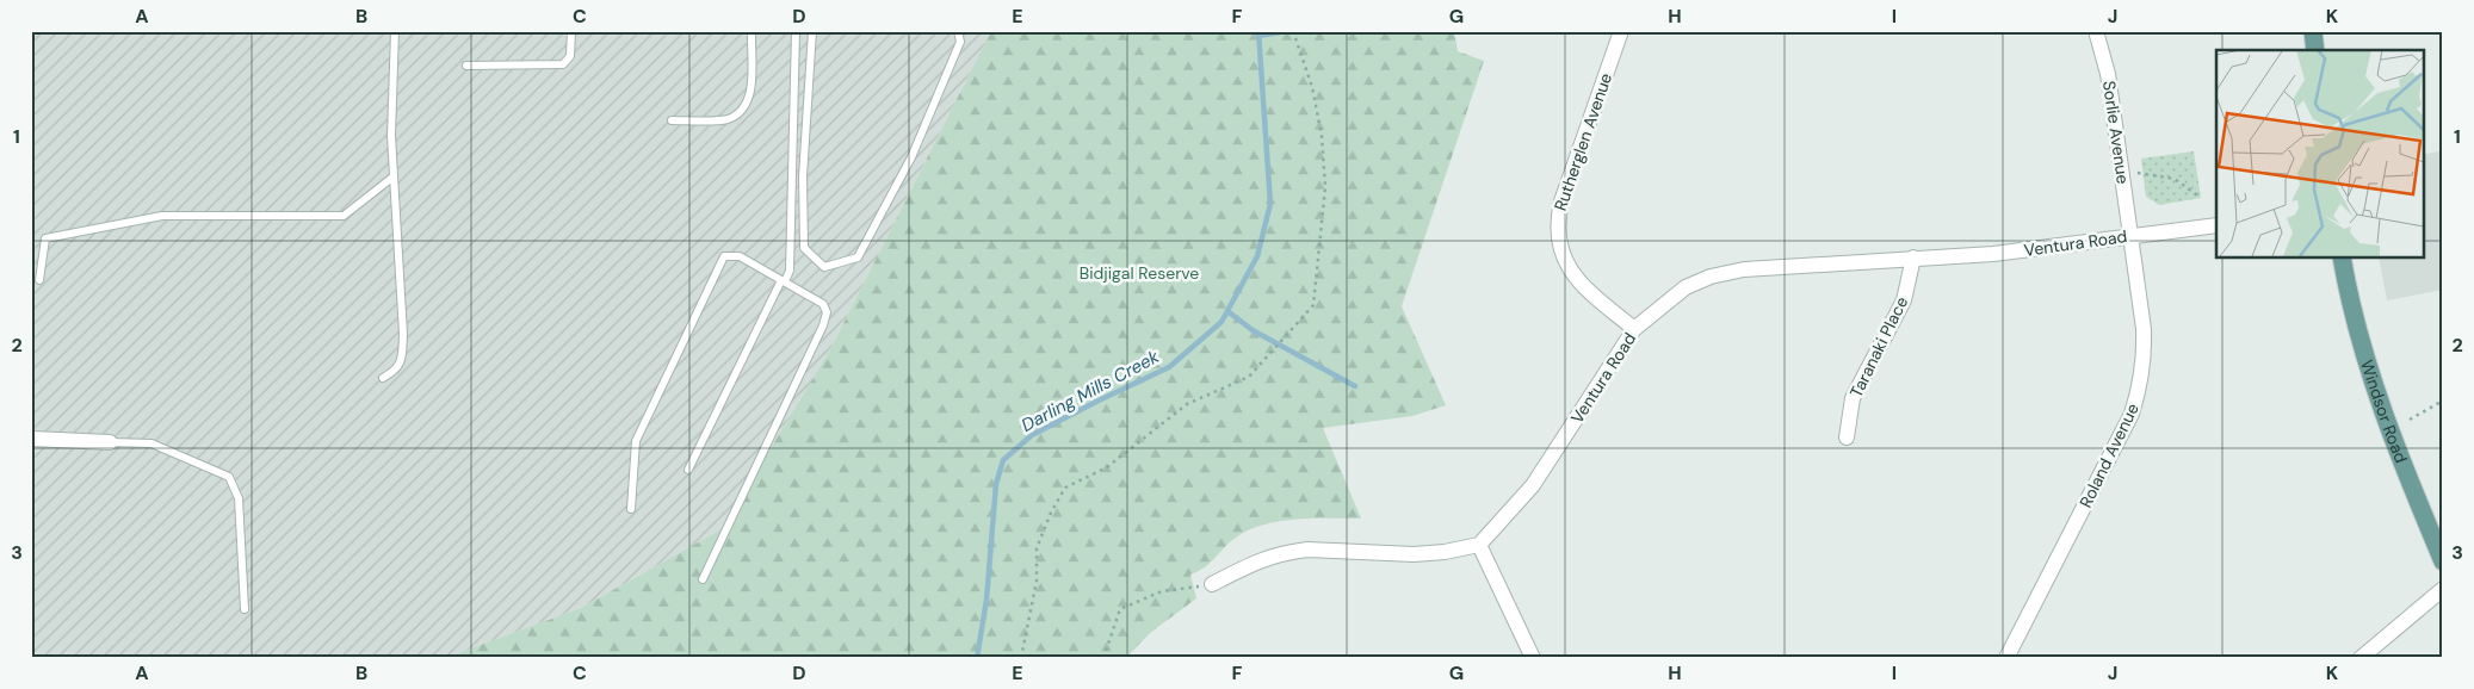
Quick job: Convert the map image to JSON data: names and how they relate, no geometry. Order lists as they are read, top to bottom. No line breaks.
{"streets":{"main road":["Windsor Road"],"street":["Sorlie Avenue","Rutherglen Avenue","Ventura Road","Taranaki Place","Roland Avenue"]},"crossings":[["Sorlie Avenue","Ventura Road"],["Sorlie Avenue","Roland Avenue"],["Rutherglen Avenue","Ventura Road"],["Ventura Road","Taranaki Place"],["Ventura Road","Roland Avenue"]],"water":["Darling Mills Creek"],"parks":["Bidjigal Reserve"],"grid":{"columns":["A","B","C","D","E","F","G","H","I","J","K"],"rows":["1","2","3"]}}
